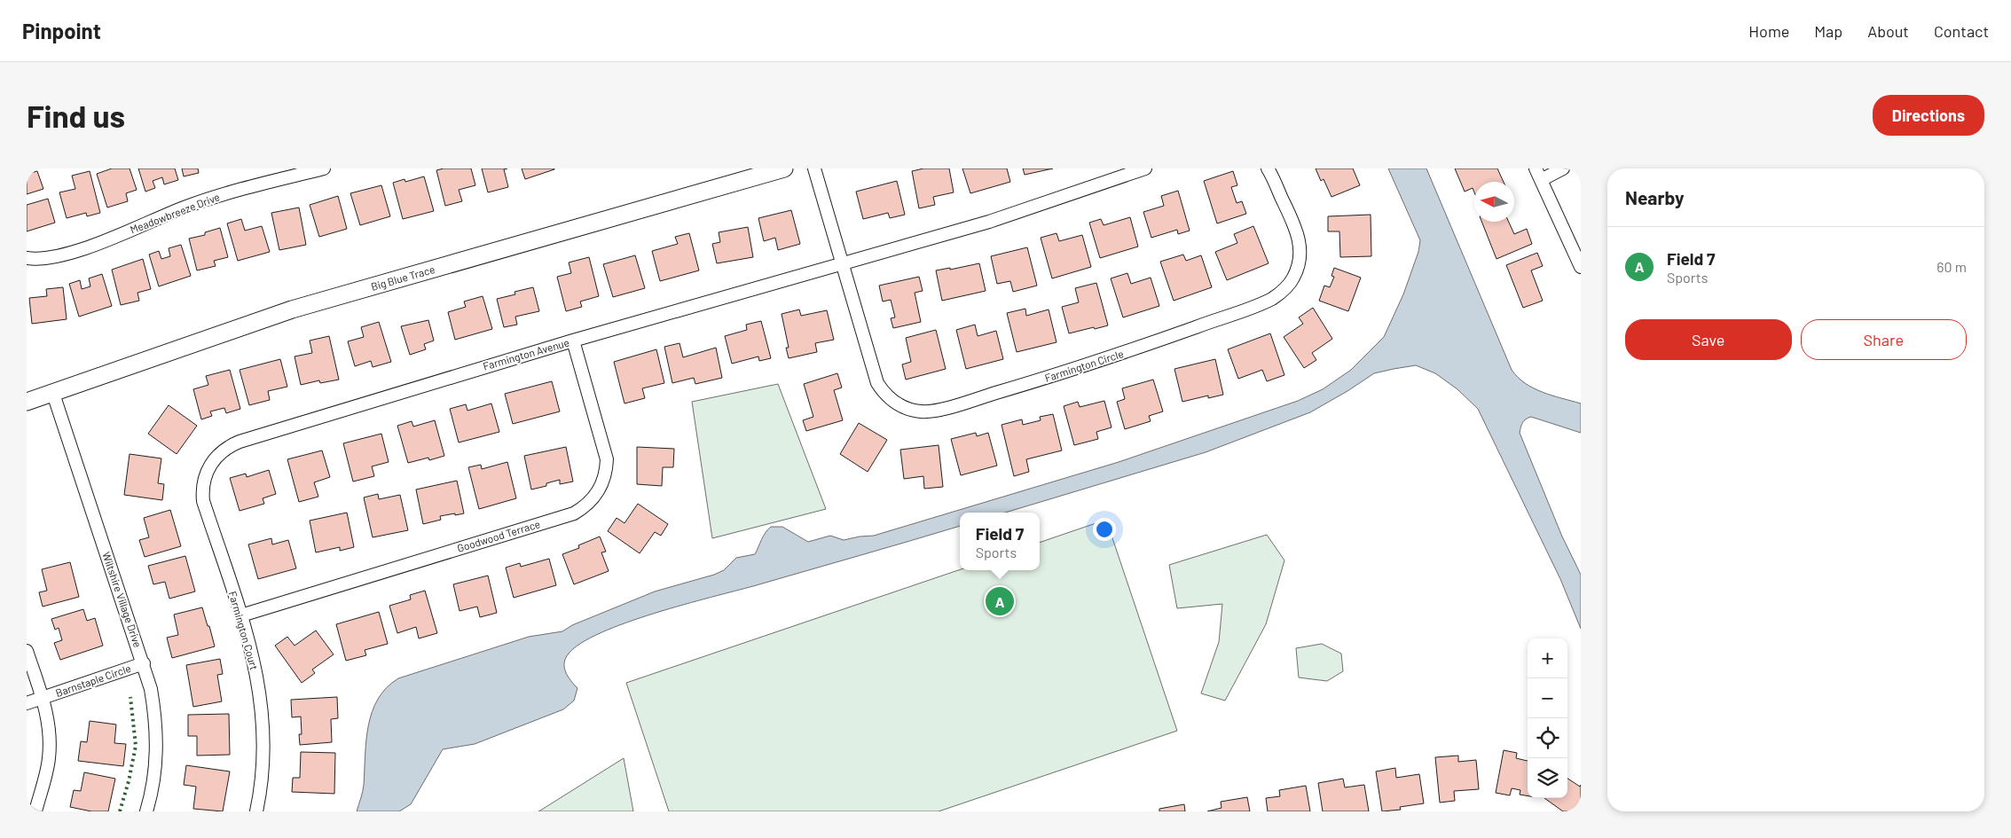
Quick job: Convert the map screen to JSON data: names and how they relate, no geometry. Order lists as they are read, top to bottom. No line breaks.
{"streets":{"street":["Meadowbreeze Drive","Big Blue Trace","Farmington Avenue","Farmington Circle","Goodwood Terrace","Wiltshire Village Drive","Farmington Court","Barnstaple Circle"]},"crossings":[["Big Blue Trace","Wiltshire Village Drive"],["Farmington Avenue","Farmington Circle"],["Farmington Avenue","Goodwood Terrace"],["Farmington Avenue","Farmington Court"],["Goodwood Terrace","Farmington Court"],["Wiltshire Village Drive","Barnstaple Circle"]],"north":"left","page":{"header":"Pinpoint","nav":["Home","Map","About","Contact"],"buttons":["Directions",["Save","Share"]],"title":"Find us","heading":"Nearby","list":[{"mark":"A","name":"Field 7","note":"Sports","value":"60 m"}],"popup":["Field 7","Sports"],"pins":"A","map_buttons":["+","−"]}}
